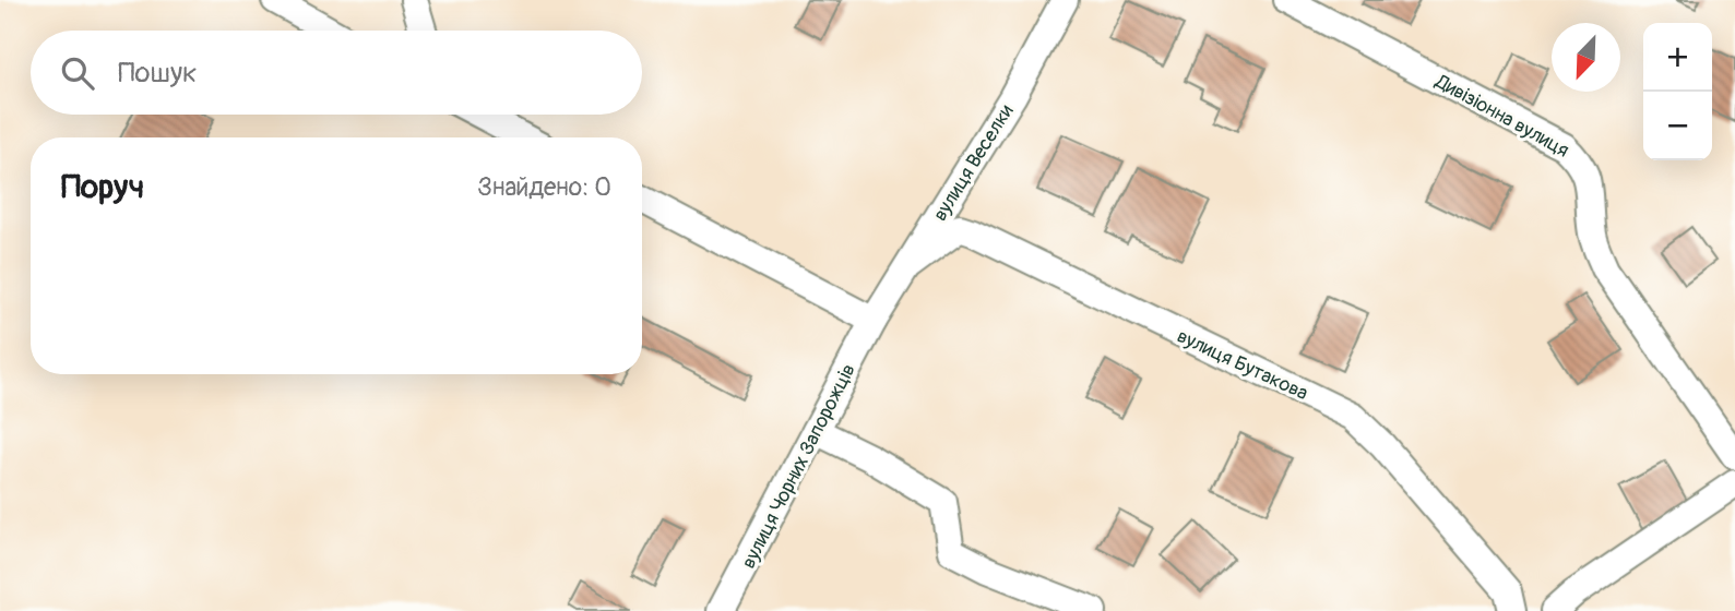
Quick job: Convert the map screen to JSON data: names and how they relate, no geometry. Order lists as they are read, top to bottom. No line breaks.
{"streets":{"street":["Дивізіонна вулиця","вулиця Веселки","вулиця Бутакова","вулиця Чорних Запорожців"]},"crossings":[["вулиця Веселки","вулиця Бутакова"],["вулиця Веселки","вулиця Чорних Запорожців"]],"north":"bottom left","page":{"map_buttons":["+","−"],"search":"Пошук","heading":["Поруч","Знайдено: 0"]}}
